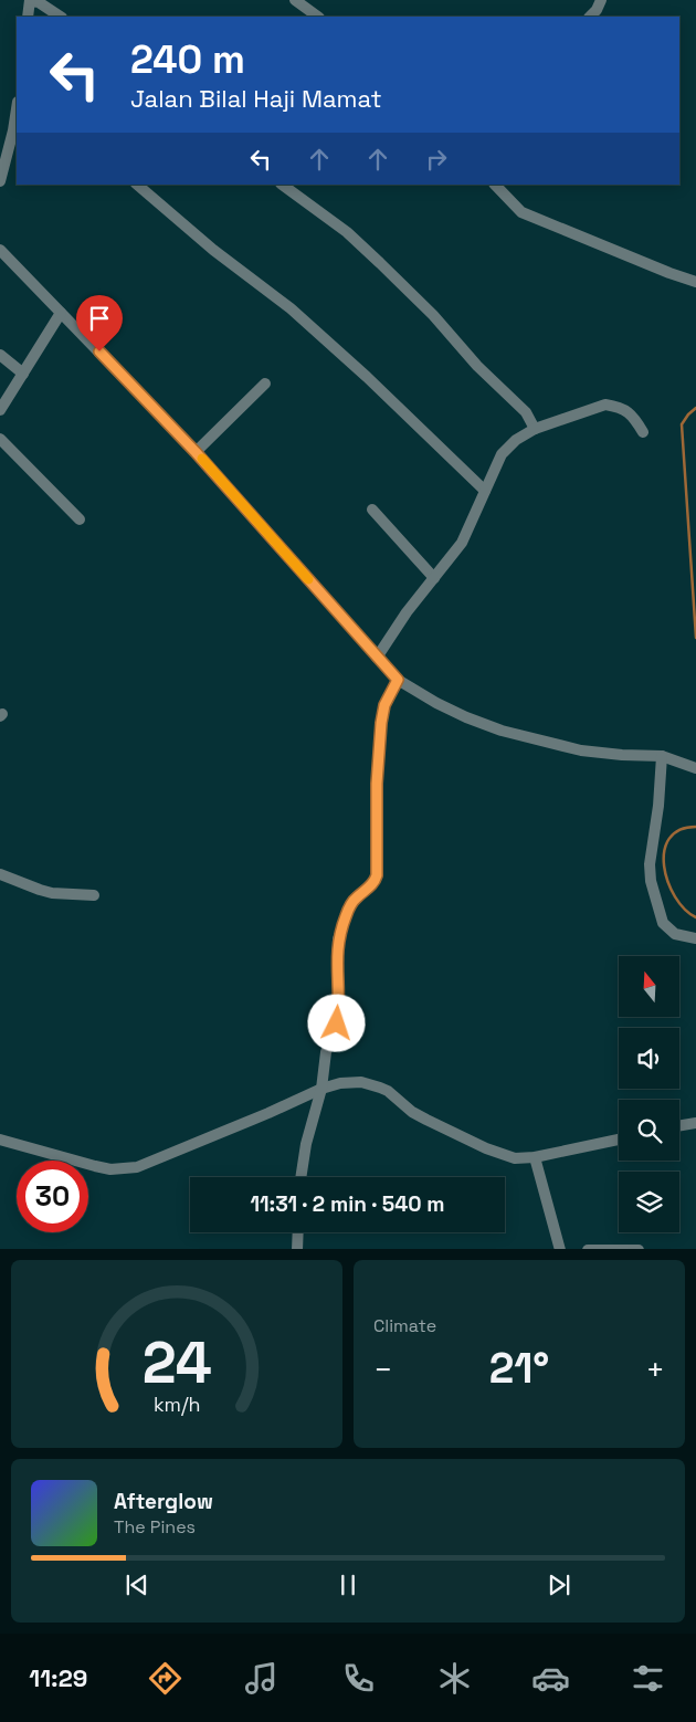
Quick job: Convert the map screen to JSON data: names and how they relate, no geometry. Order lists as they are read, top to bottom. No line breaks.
{"north":"top","page":{"turn":["240 m","Jalan Bilal Haji Mamat"],"limit":"30","trip":"11:31 · 2 min · 540 m","tile":"Climate","heat":["−","21°","+"],"song":["Afterglow","The Pines"],"tabs":"11:29","gauge":["24","km/h"]}}
